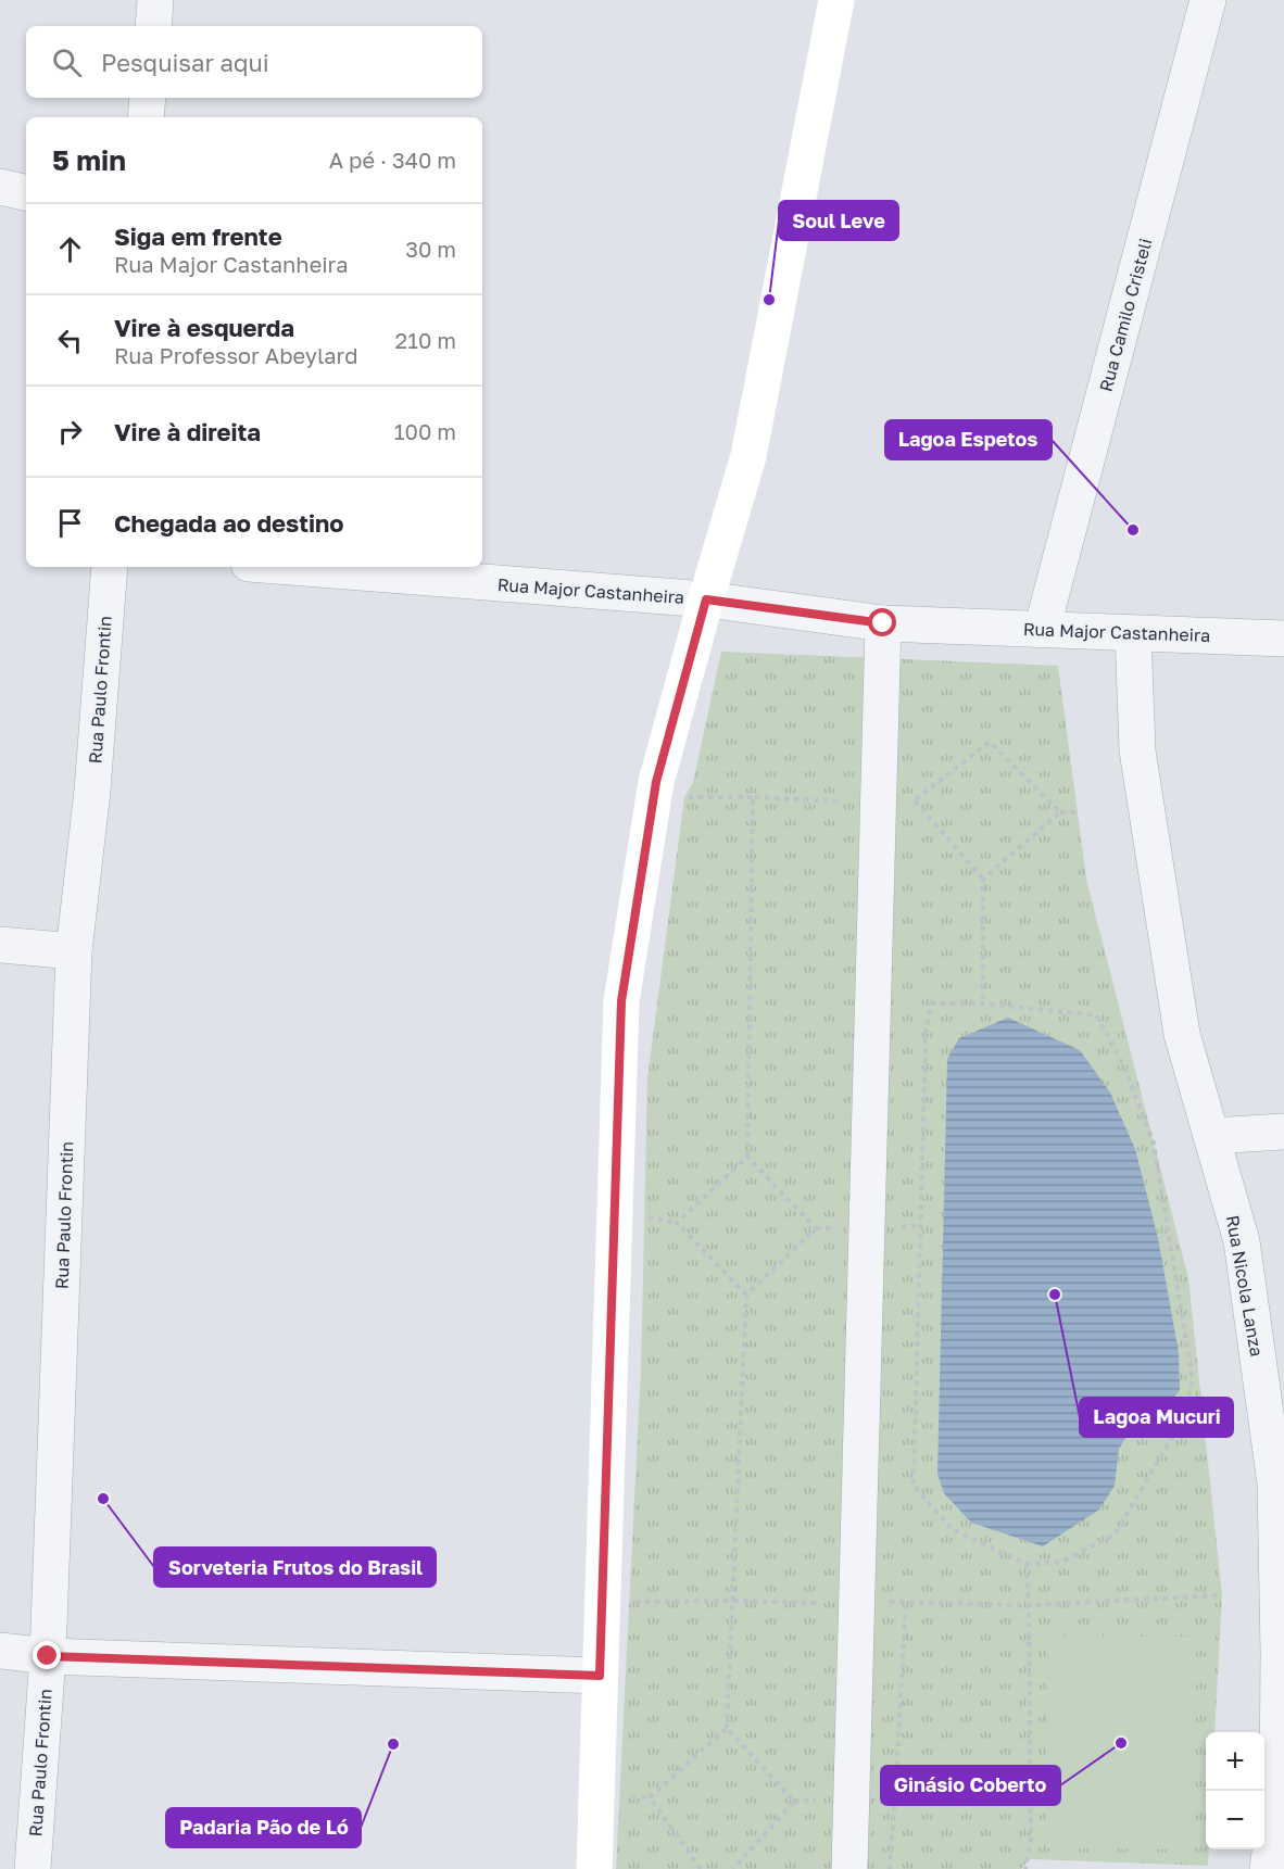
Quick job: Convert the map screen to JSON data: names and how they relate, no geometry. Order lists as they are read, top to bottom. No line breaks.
{"streets":{"street":["Rua Camilo Cristeli","Rua Major Castanheira","Rua Paulo Frontin","Rua Nicola Lanza"]},"crossings":[["Rua Camilo Cristeli","Rua Major Castanheira"],["Rua Major Castanheira","Rua Nicola Lanza"]],"places":["Soul Leve","Lagoa Espetos","Lagoa Mucuri","Sorveteria Frutos do Brasil","Ginásio Coberto","Padaria Pão de Ló"],"page":{"search":"Pesquisar aqui","heading":["5 min","A pé · 340 m"],"list":[["Siga em frente","Rua Major Castanheira","30 m"],["Vire à esquerda","Rua Professor Abeylard","210 m"],["Vire à direita","100 m"],"Chegada ao destino"],"map_buttons":["+","−"]}}
